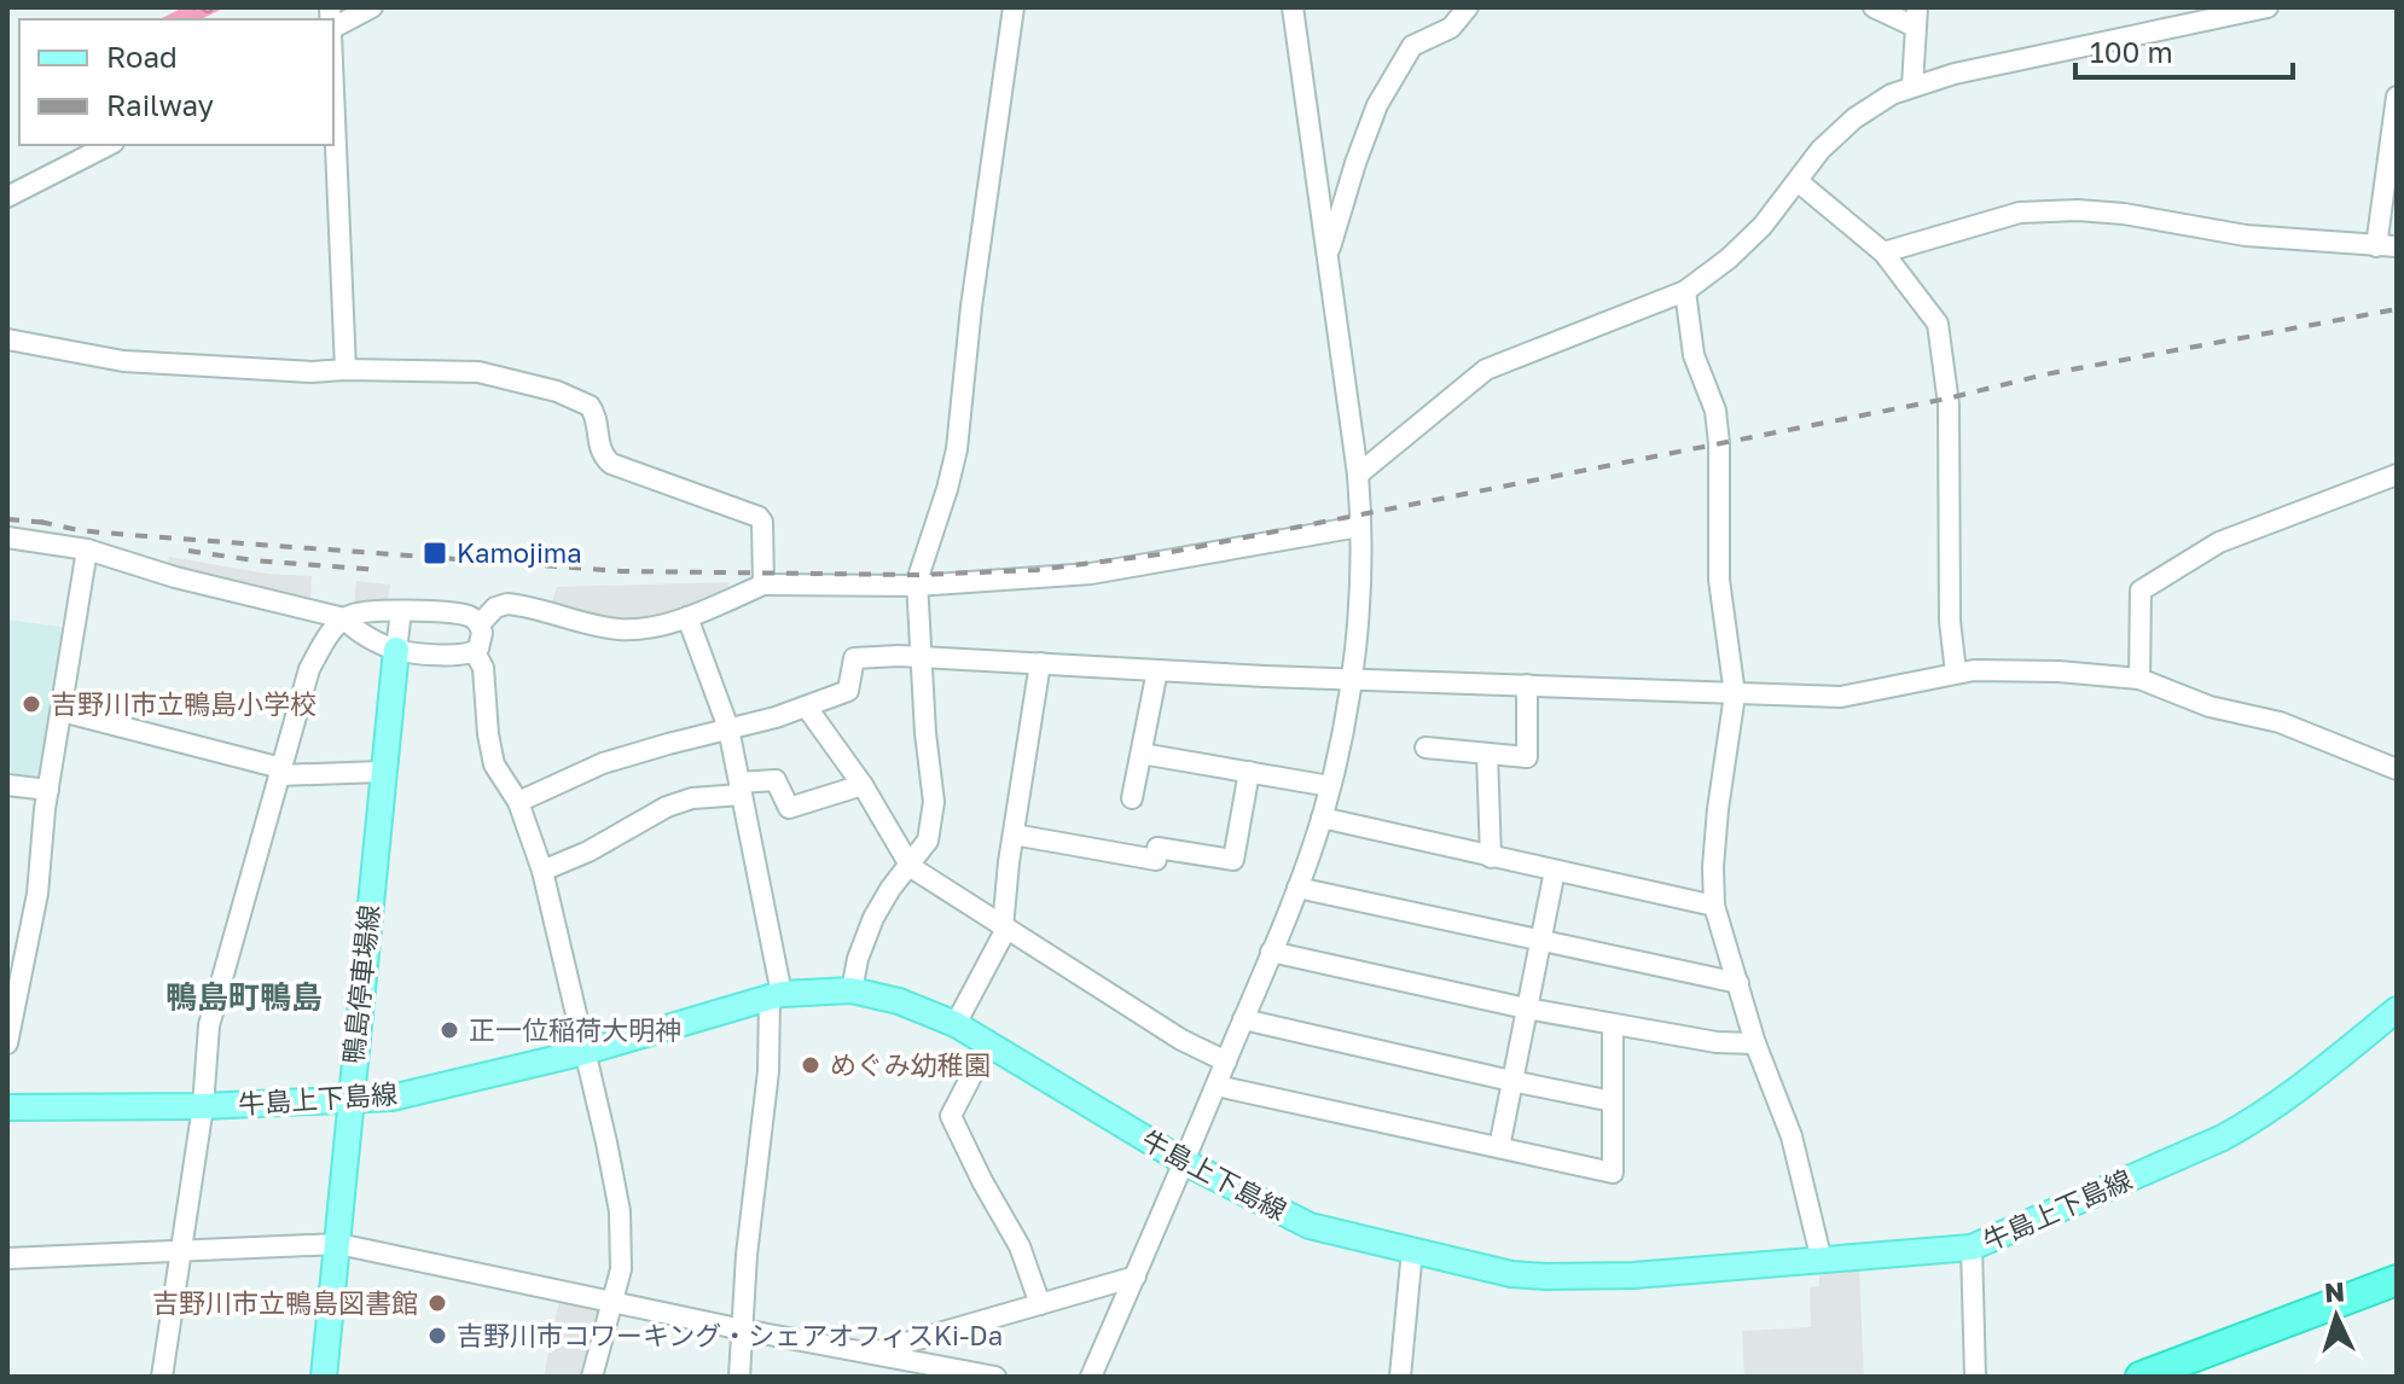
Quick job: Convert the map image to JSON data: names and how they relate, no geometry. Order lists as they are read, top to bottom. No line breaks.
{"streets":{"main road":["鴨島停車場線","牛島上下島線"]},"crossings":[["鴨島停車場線","牛島上下島線"]],"districts":["鴨島町鴨島"],"places":{"transit":["Kamojima"],"other":["吉野川市立鴨島小学校","正一位稲荷大明神","めぐみ幼稚園","吉野川市立鴨島図書館","吉野川市コワーキング・シェアオフィスKi-Da"]},"legend":["Road","Railway"],"scale_bar":"100 m","north":"top"}
